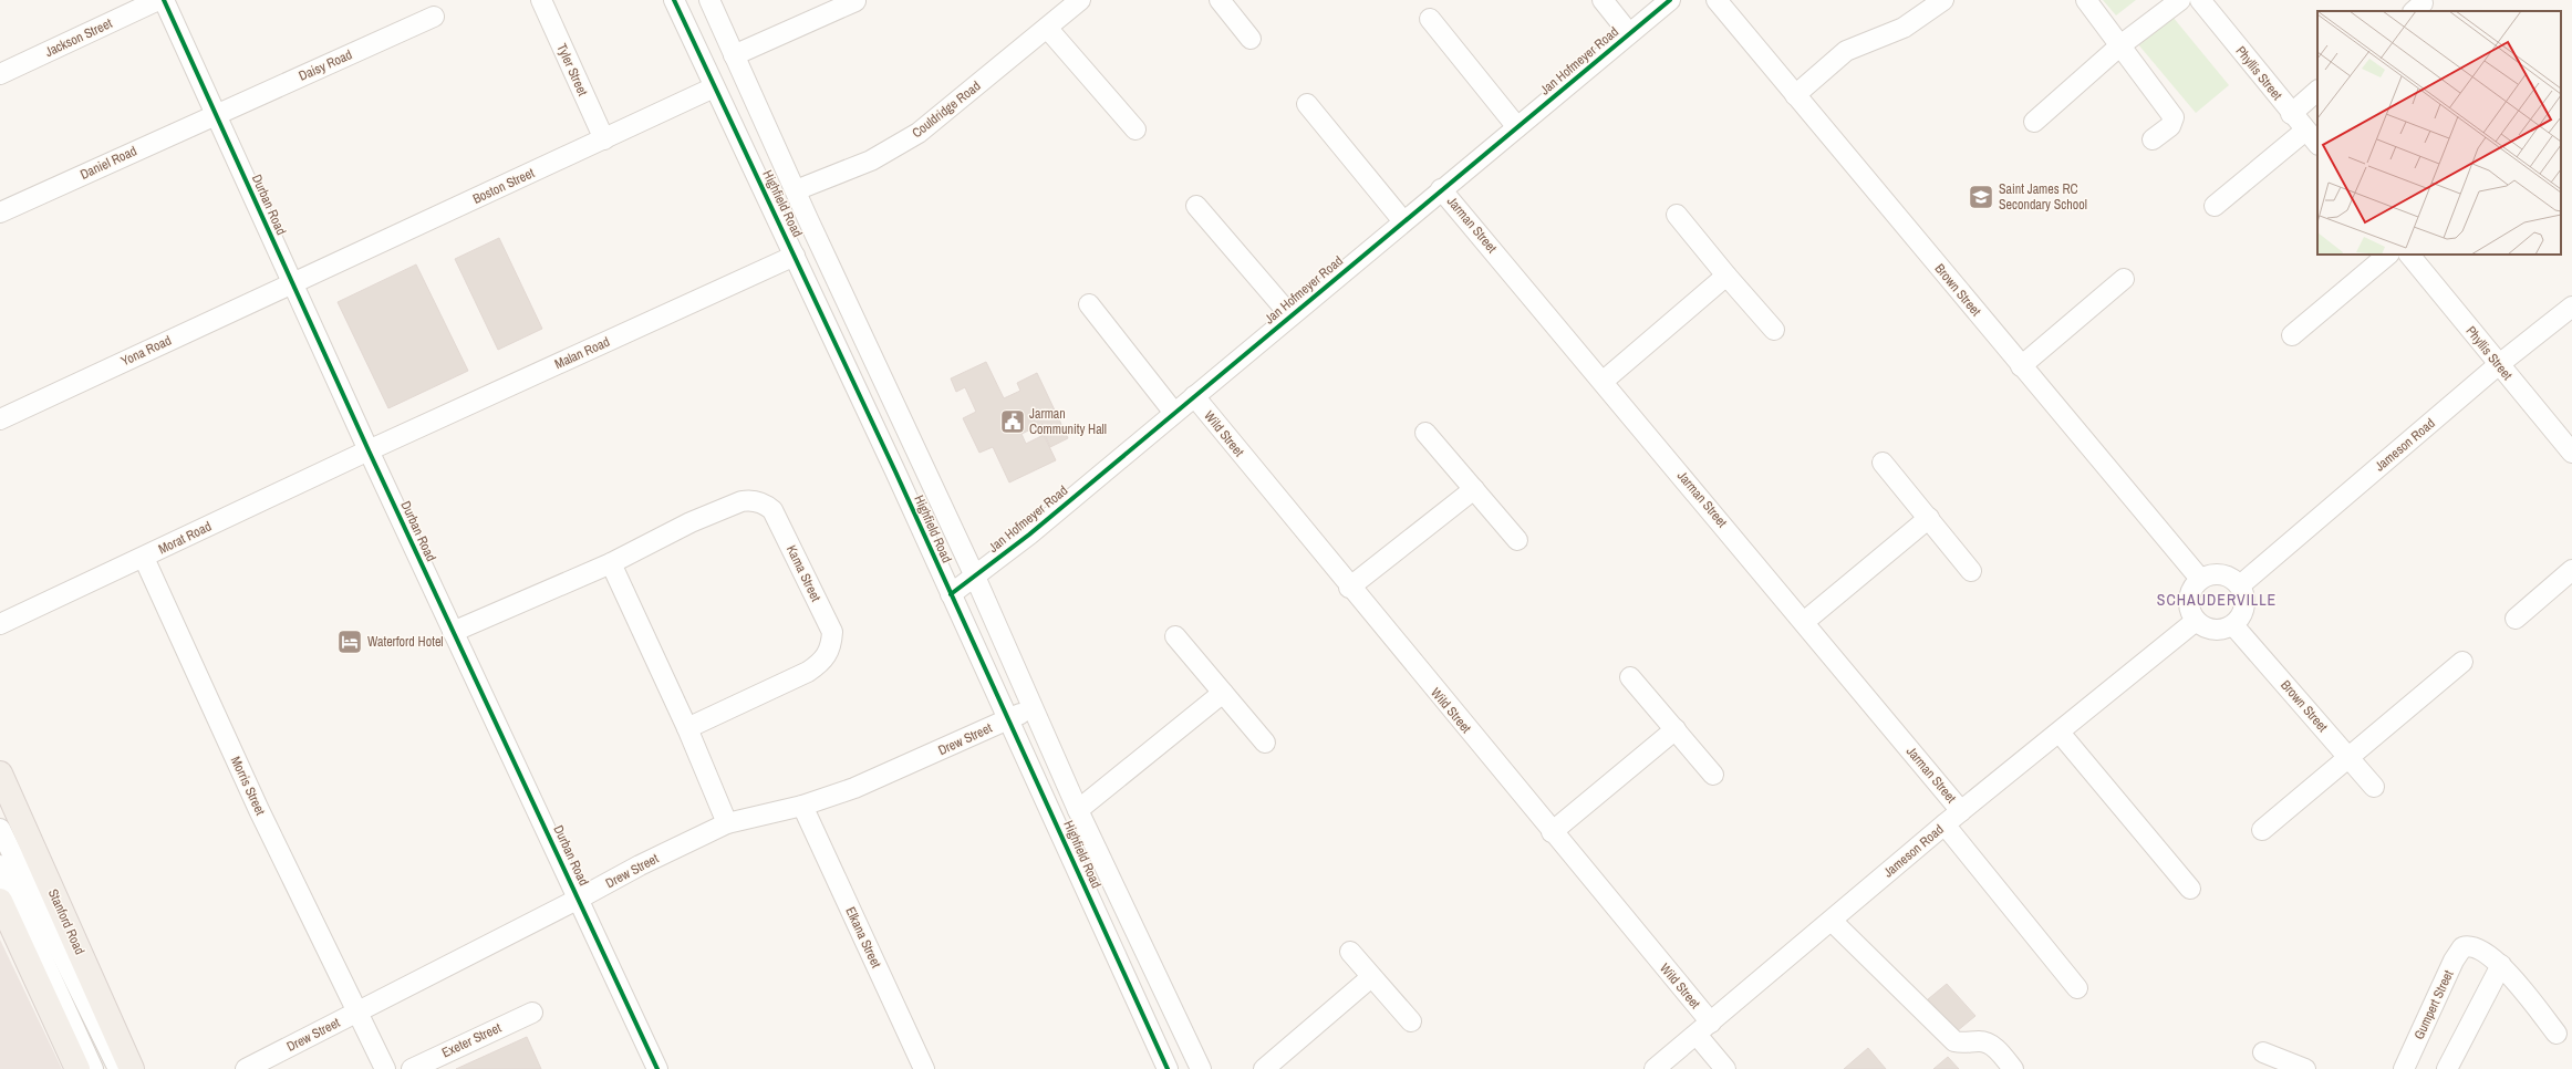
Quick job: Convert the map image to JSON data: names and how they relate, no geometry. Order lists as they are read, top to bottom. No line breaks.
{"streets":{"main road":["Stanford Road"],"street":["Jackson Street","Jan Hofmeyer Road","Daisy Road","Tyler Street","Phyllis Street","Couldridge Road","Daniel Road","Boston Street","Highfield Road","Durban Road","Jarman Street","Brown Street","Yona Road","Malan Road","Wild Street","Jameson Road","Morat Road","Kama Street","Drew Street","Morris Street","Elkana Street","Gumpert Street","Exeter Street"]},"crossings":[["Jan Hofmeyer Road","Highfield Road"],["Jan Hofmeyer Road","Jarman Street"],["Jan Hofmeyer Road","Wild Street"],["Daisy Road","Daniel Road"],["Daisy Road","Durban Road"],["Tyler Street","Boston Street"],["Phyllis Street","Jameson Road"],["Couldridge Road","Highfield Road"],["Daniel Road","Durban Road"],["Boston Street","Highfield Road"],["Boston Street","Durban Road"],["Boston Street","Yona Road"],["Highfield Road","Malan Road"],["Highfield Road","Drew Street"],["Durban Road","Yona Road"],["Durban Road","Malan Road"],["Durban Road","Morat Road"],["Durban Road","Kama Street"],["Durban Road","Drew Street"],["Jarman Street","Jameson Road"],["Brown Street","Jameson Road"],["Malan Road","Morat Road"],["Wild Street","Jameson Road"],["Morat Road","Morris Street"],["Drew Street","Morris Street"],["Drew Street","Elkana Street"]],"districts":["SCHAUDERVILLE"],"places":{"school or university":["Saint James RC Secondary School"],"public building":["Jarman Community Hall"],"hotel":["Waterford Hotel"]}}
